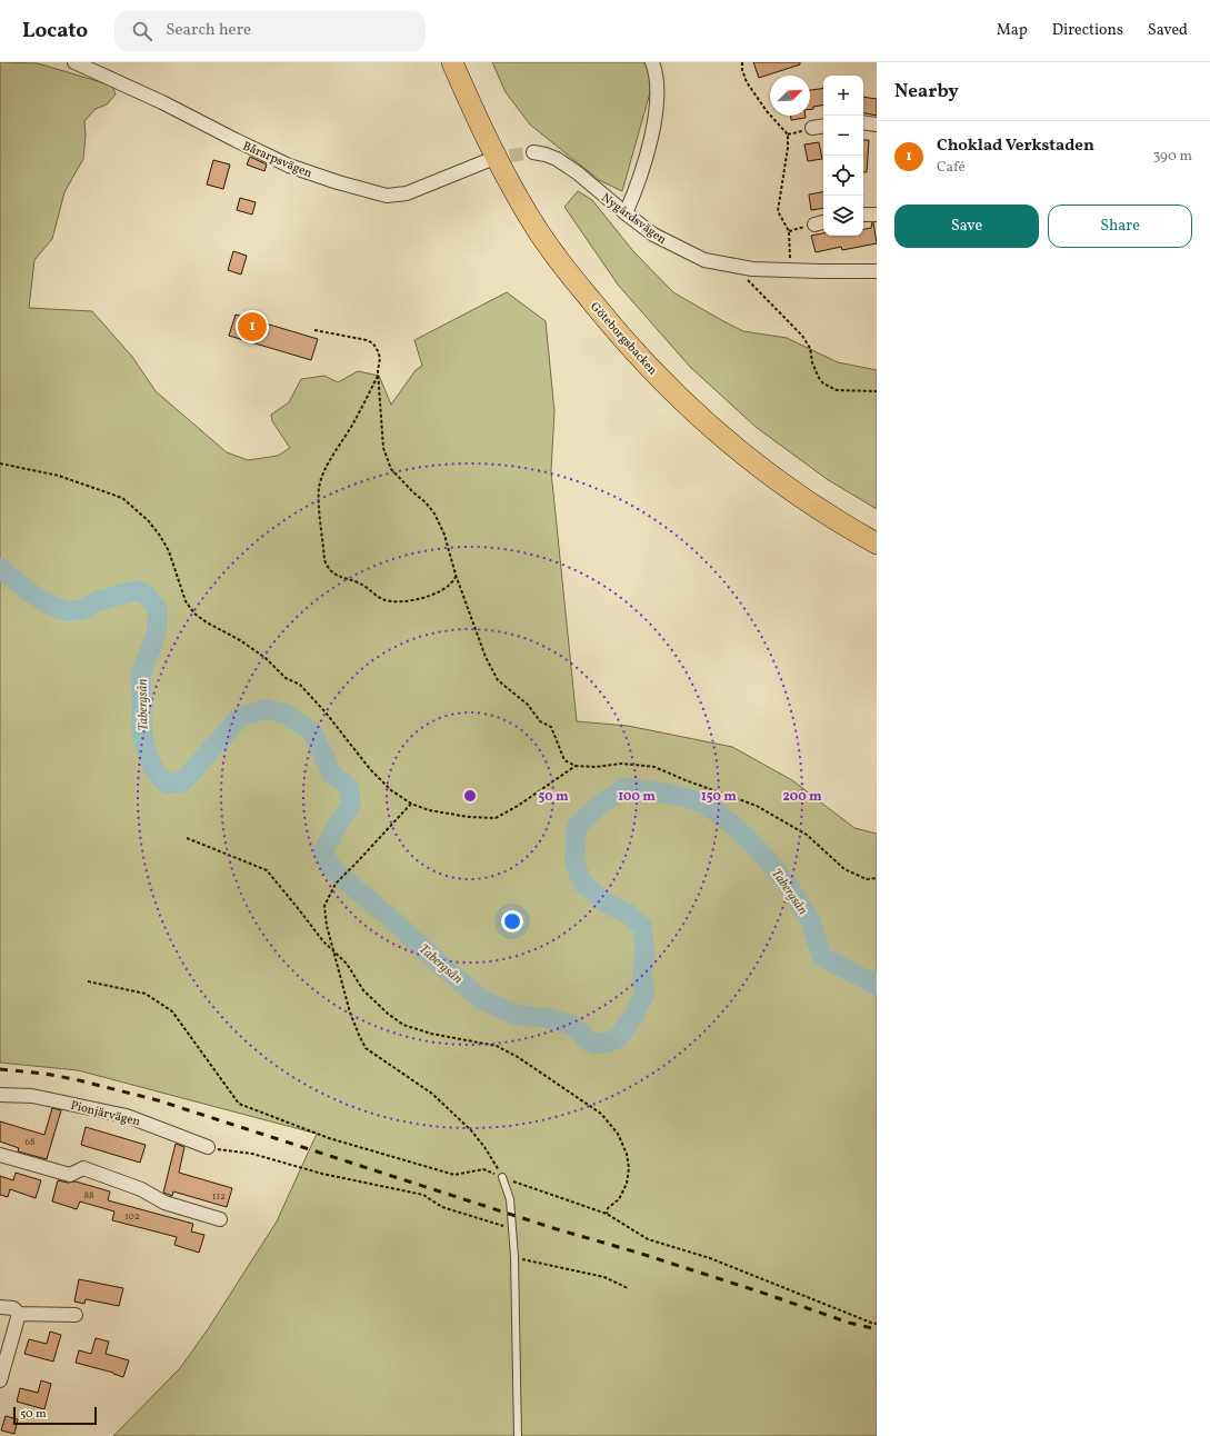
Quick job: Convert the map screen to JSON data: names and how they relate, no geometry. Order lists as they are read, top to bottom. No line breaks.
{"streets":{"highway":["Göteborgsbacken"],"street":["Bårarpsvägen","Nygårdsvägen","Pionjärvägen"]},"water":["Tabergsån"],"house_numbers":["68","88","112","102"],"scale_bar":"50 m","north":"top right","page":{"header":"Locato","search":"Search here","nav":["Map","Directions","Saved"],"heading":"Nearby","map_buttons":["+","−"],"list":[{"mark":"1","name":"Choklad Verkstaden","note":"Café","value":"390 m"}],"buttons":["Save","Share"],"pins":"1","scale":"50 m"},"rings":["50 m","100 m","150 m","200 m"]}
